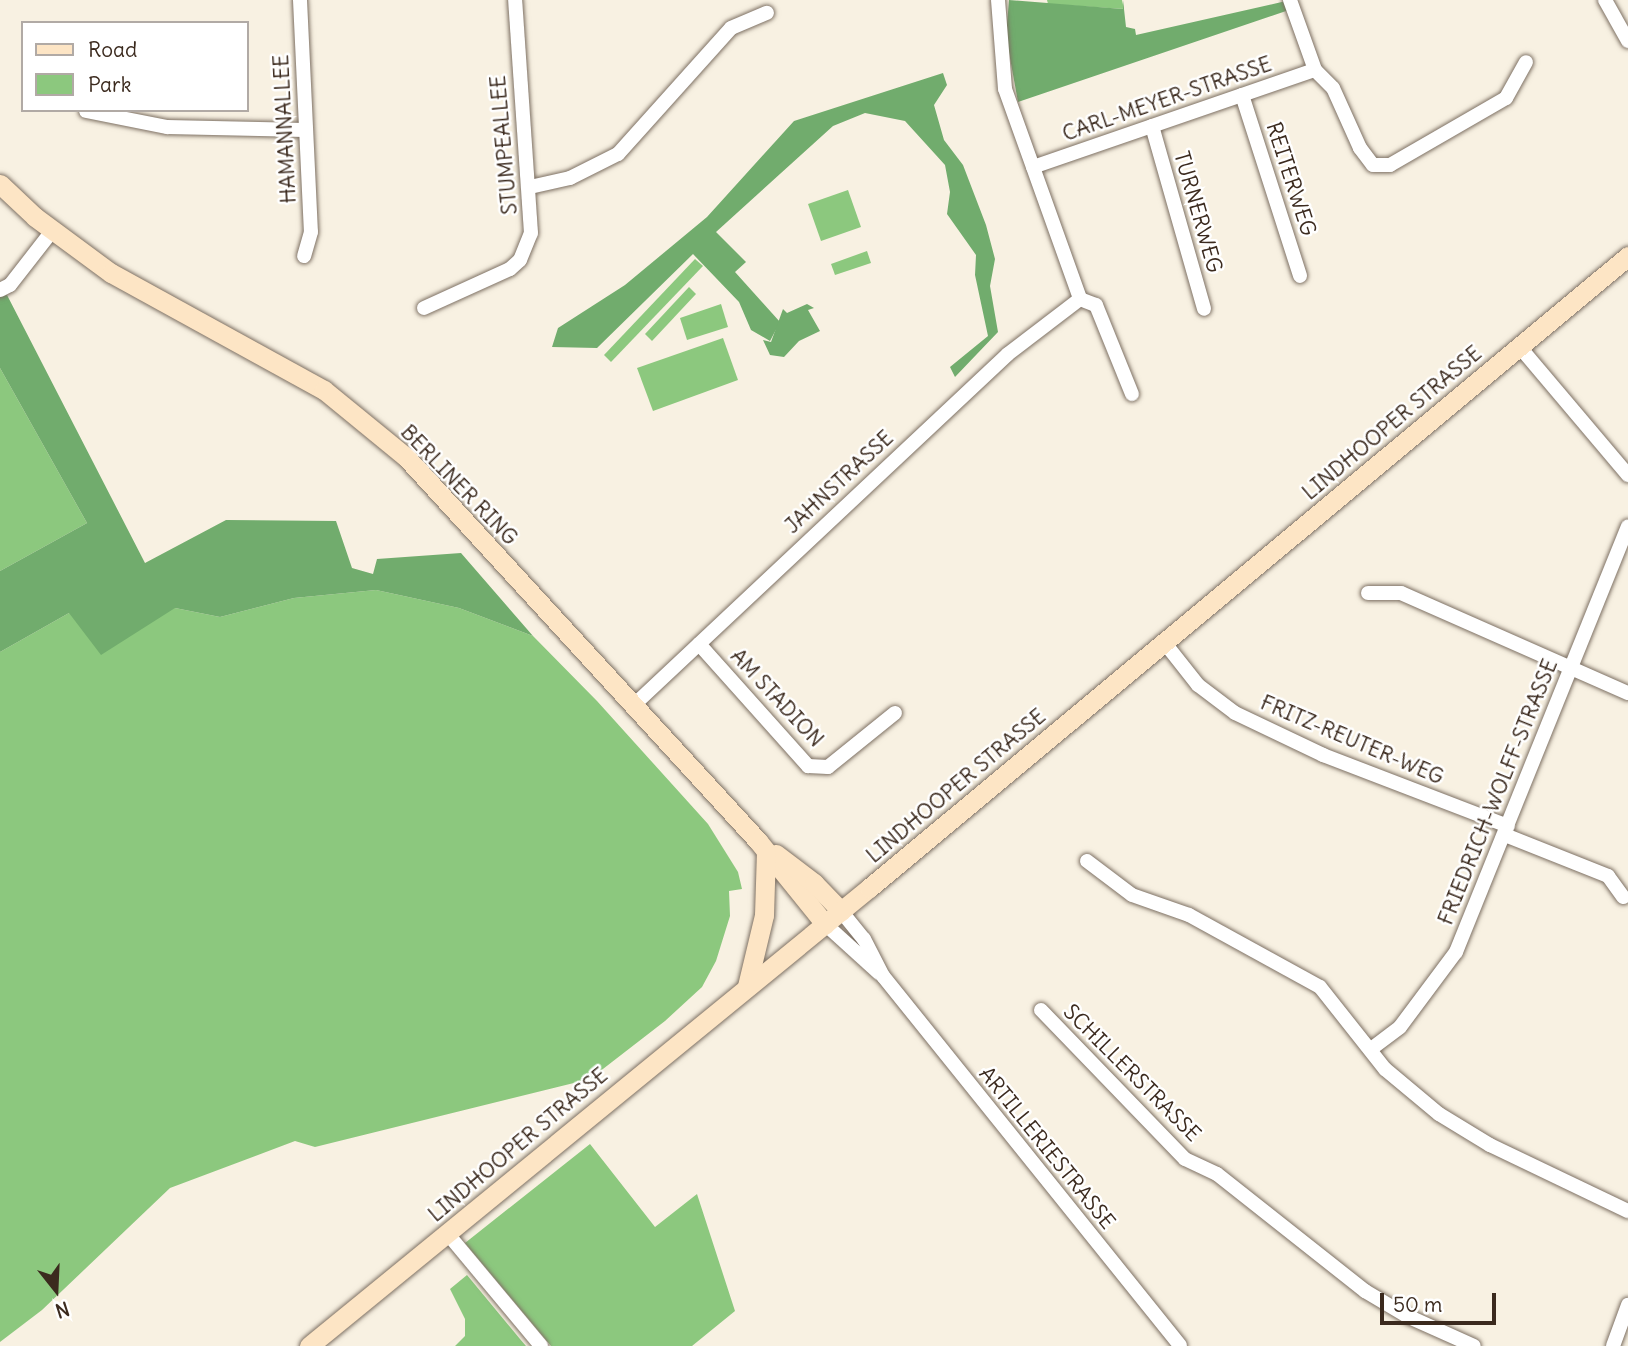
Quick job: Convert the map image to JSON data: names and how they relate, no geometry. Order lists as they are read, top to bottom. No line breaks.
{"streets":{"main road":["LINDHOOPER STRASSE","BERLINER RING"],"street":["CARL-MEYER-STRASSE","HAMANNALLEE","STUMPEALLEE","REITERWEG","TURNERWEG","JAHNSTRASSE","AM STADION","FRITZ-REUTER-WEG","FRIEDRICH-WOLFF-STRASSE","SCHILLERSTRASSE","ARTILLERIESTRASSE"]},"crossings":[["CARL-MEYER-STRASSE","REITERWEG"],["CARL-MEYER-STRASSE","TURNERWEG"],["LINDHOOPER STRASSE","BERLINER RING"],["LINDHOOPER STRASSE","FRITZ-REUTER-WEG"],["LINDHOOPER STRASSE","ARTILLERIESTRASSE"],["JAHNSTRASSE","BERLINER RING"],["JAHNSTRASSE","AM STADION"],["BERLINER RING","ARTILLERIESTRASSE"],["FRITZ-REUTER-WEG","FRIEDRICH-WOLFF-STRASSE"]],"legend":["Road","Park"],"scale_bar":"50 m","north":"bottom"}
